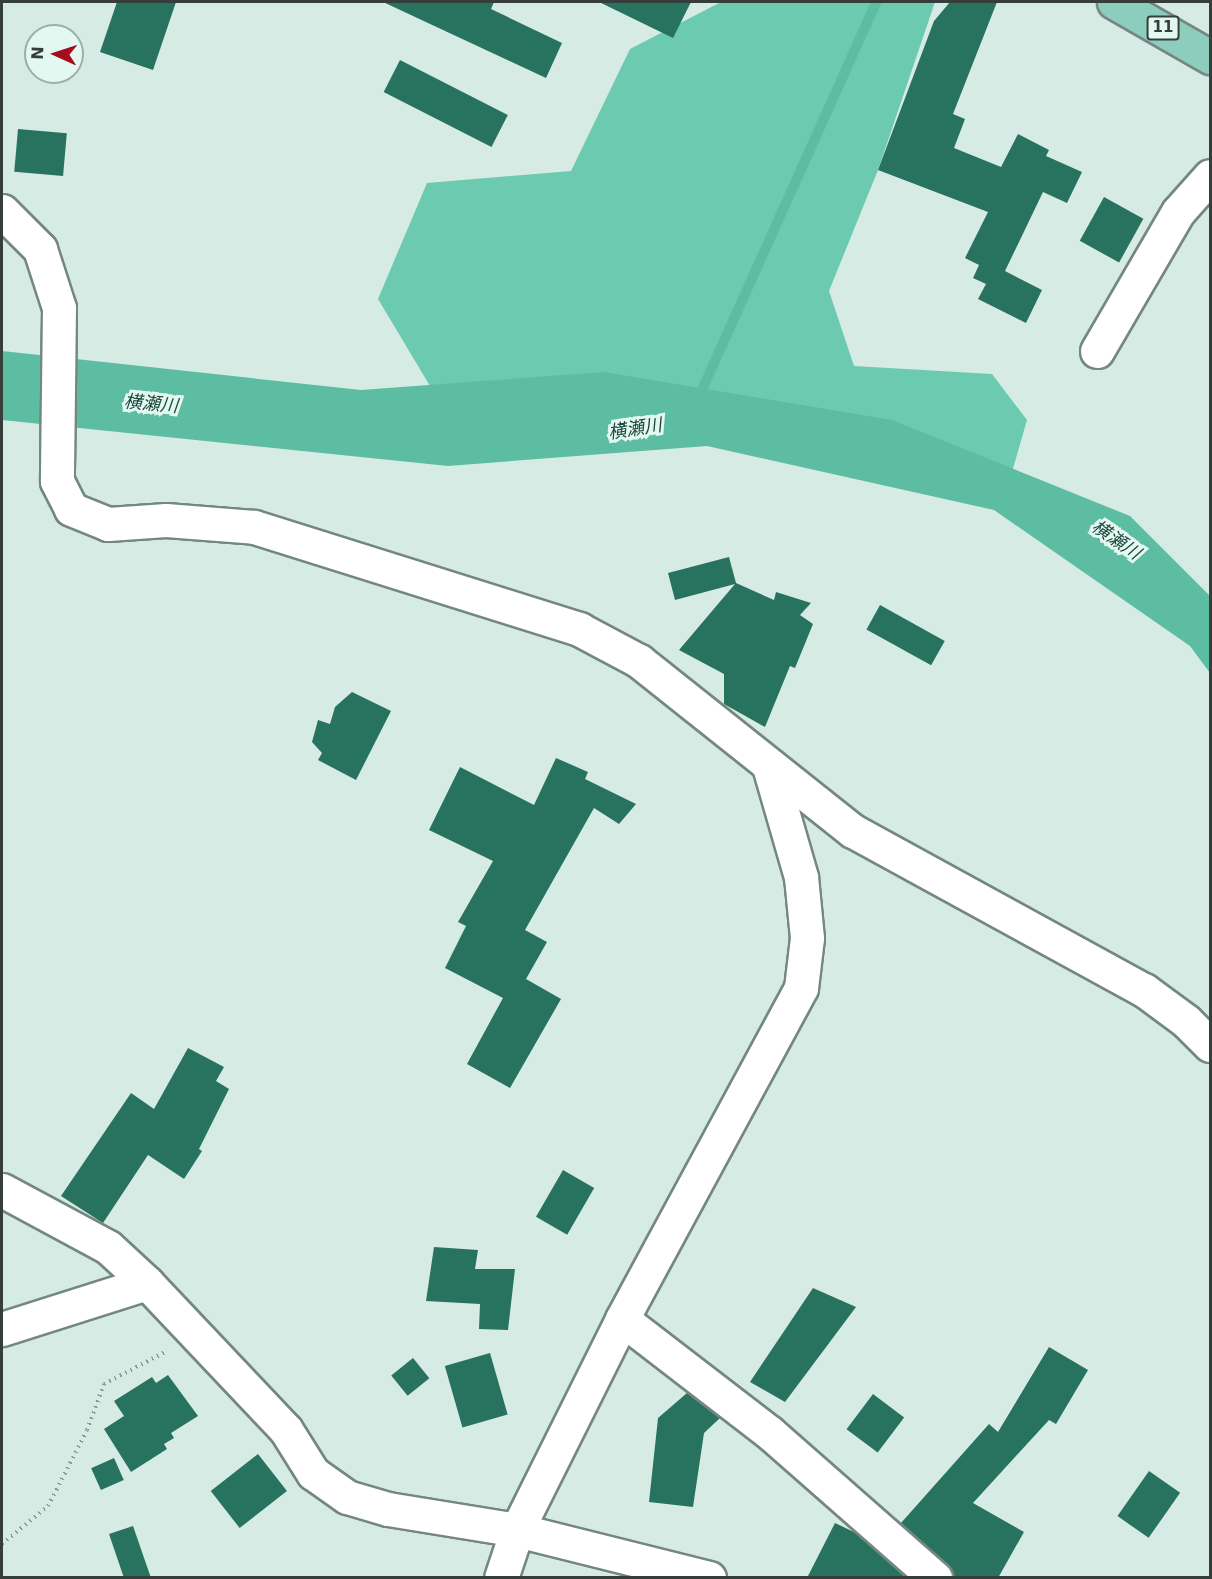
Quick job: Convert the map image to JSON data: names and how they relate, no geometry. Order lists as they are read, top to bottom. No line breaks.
{"streets":{"main road":["11"]},"water":["横瀬川"],"north":"left"}
